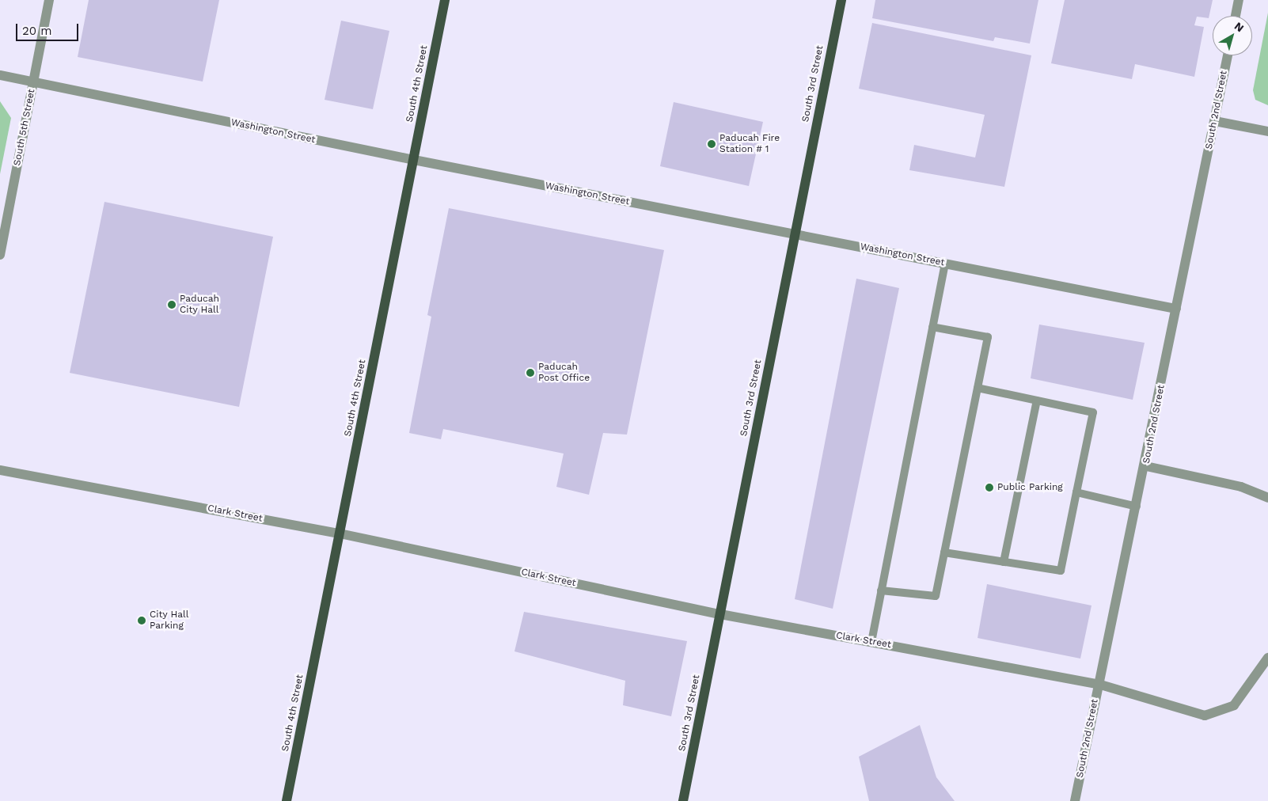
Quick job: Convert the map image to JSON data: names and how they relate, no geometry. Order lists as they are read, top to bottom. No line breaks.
{"streets":{"main road":["South 4th Street","South 3rd Street"],"street":["South 2nd Street","South 5th Street","Washington Street","Clark Street"]},"crossings":[["South 4th Street","Washington Street"],["South 4th Street","Clark Street"],["South 3rd Street","Washington Street"],["South 3rd Street","Clark Street"],["South 2nd Street","Washington Street"],["South 2nd Street","Clark Street"],["South 5th Street","Washington Street"]],"places":["Paducah Fire Station # 1","Paducah City Hall","Paducah Post Office","Public Parking","City Hall Parking"],"scale_bar":"20 m","north":"top right"}
